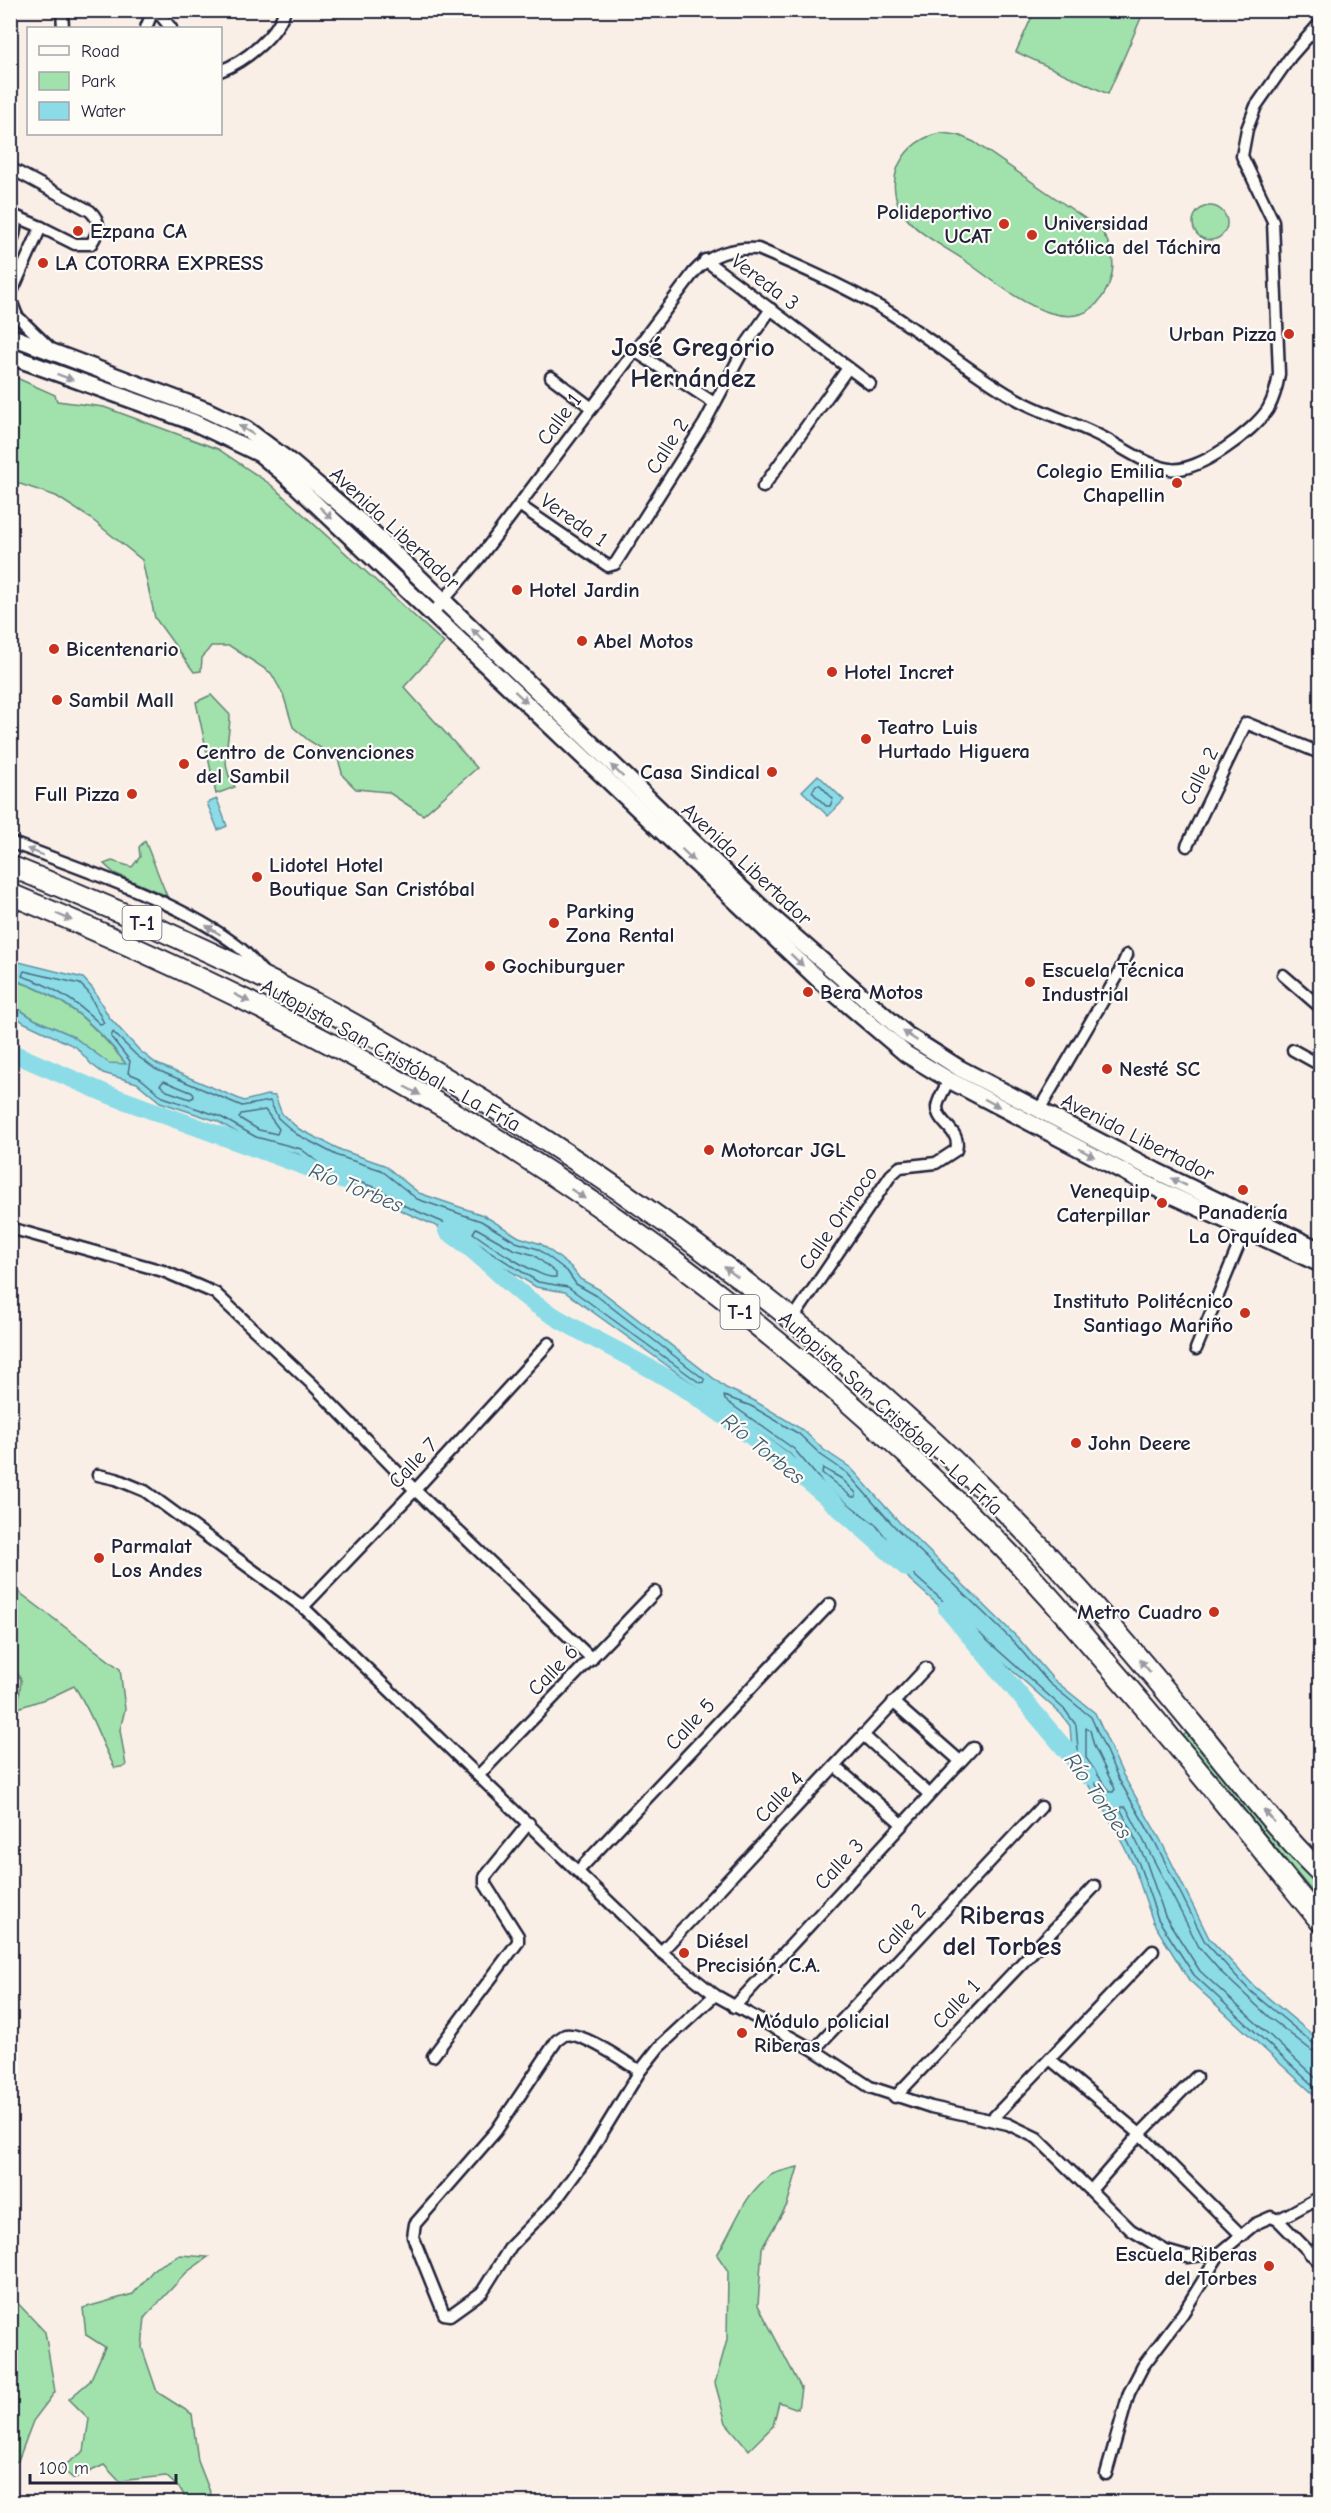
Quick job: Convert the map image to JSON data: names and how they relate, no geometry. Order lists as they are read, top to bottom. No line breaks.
{"streets":{"highway":["T-1","Autopista San Cristóbal - La Fría"],"main road":["Avenida Libertador"],"street":["Vereda 3","Calle 1","Calle 2","Vereda 1","Calle Orinoco","Calle 7","Calle 6","Calle 5","Calle 4","Calle 3"]},"crossings":[["Vereda 3","Calle 1"],["Vereda 3","Calle 2"],["Calle 1","Vereda 1"],["Calle 1","Avenida Libertador"],["Calle 2","Vereda 1"],["Avenida Libertador","Calle Orinoco"],["Autopista San Cristóbal - La Fría","Calle Orinoco"]],"districts":["José Gregorio Hernández","Riberas del Torbes"],"water":["Río Torbes"],"places":["Polideportivo UCAT","Ezpana CA","Universidad Católica del Táchira","LA COTORRA EXPRESS","Urban Pizza","Colegio Emilia Chapellin","Hotel Jardin","Abel Motos","Bicentenario","Hotel Incret","Sambil Mall","Teatro Luis Hurtado Higuera","Centro de Convenciones del Sambil","Casa Sindical","Full Pizza","Lidotel Hotel Boutique San Cristóbal","Parking Zona Rental","Gochiburguer","Escuela Técnica Industrial","Bera Motos","Nesté SC","Motorcar JGL","Panadería La Orquídea","Venequip Caterpillar","Instituto Politécnico Santiago Mariño","John Deere","Parmalat Los Andes","Metro Cuadro","Diésel Precisión, C.A.","Módulo policial Riberas","Escuela Riberas del Torbes"],"legend":["Road","Park","Water"],"scale_bar":"100 m"}
